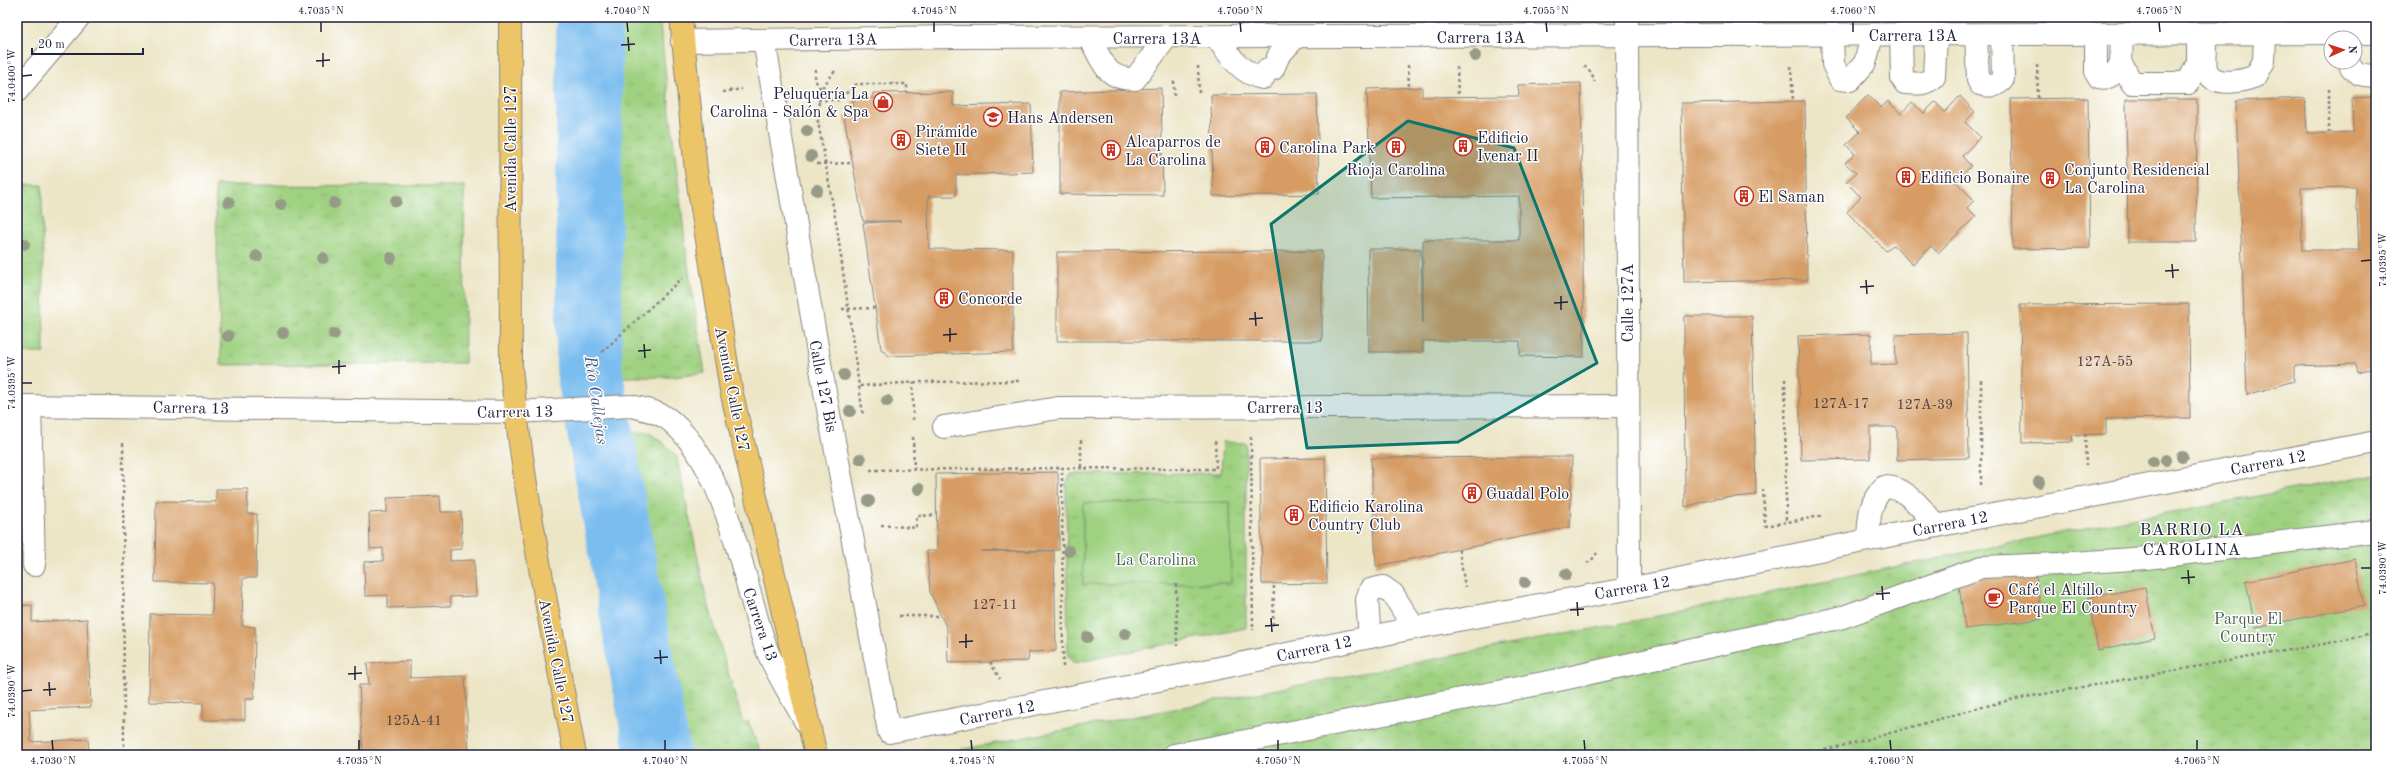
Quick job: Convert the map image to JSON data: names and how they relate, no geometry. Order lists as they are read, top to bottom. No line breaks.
{"streets":{"main road":["Avenida Calle 127"],"street":["Carrera 13A","Calle 127A","Calle 127 Bis","Carrera 13","Carrera 12"]},"crossings":[["Carrera 13A","Avenida Calle 127"],["Carrera 13A","Calle 127A"],["Carrera 13A","Calle 127 Bis"],["Avenida Calle 127","Carrera 13"],["Calle 127A","Carrera 13"],["Calle 127A","Carrera 12"],["Calle 127 Bis","Carrera 12"]],"districts":["BARRIO LA CAROLINA"],"water":["Río Callejas"],"parks":["La Carolina","Parque El Country"],"places":{"shop":["Peluquería La Carolina - Salón & Spa"],"school or university":["Hans Andersen"],"building":["Pirámide Siete II","Edificio Ivenar II","Carolina Park","Rioja Carolina","Alcaparros de La Carolina","Edificio Bonaire","Conjunto Residencial La Carolina","El Saman","Concorde","Guadal Polo","Edificio Karolina Country Club"],"cafe":["Café el Altillo - Parque El Country"]},"house_numbers":["127A-55","127A-17","127A-39","127-11","125A-41"],"scale_bar":"20 m","north":"right","coordinates":["4.7035°N","4.7040°N","4.7045°N","4.7050°N","4.7055°N","4.7060°N","4.7065°N","74.0400°W","74.0395°W","74.0390°W","4.7030°N"]}
